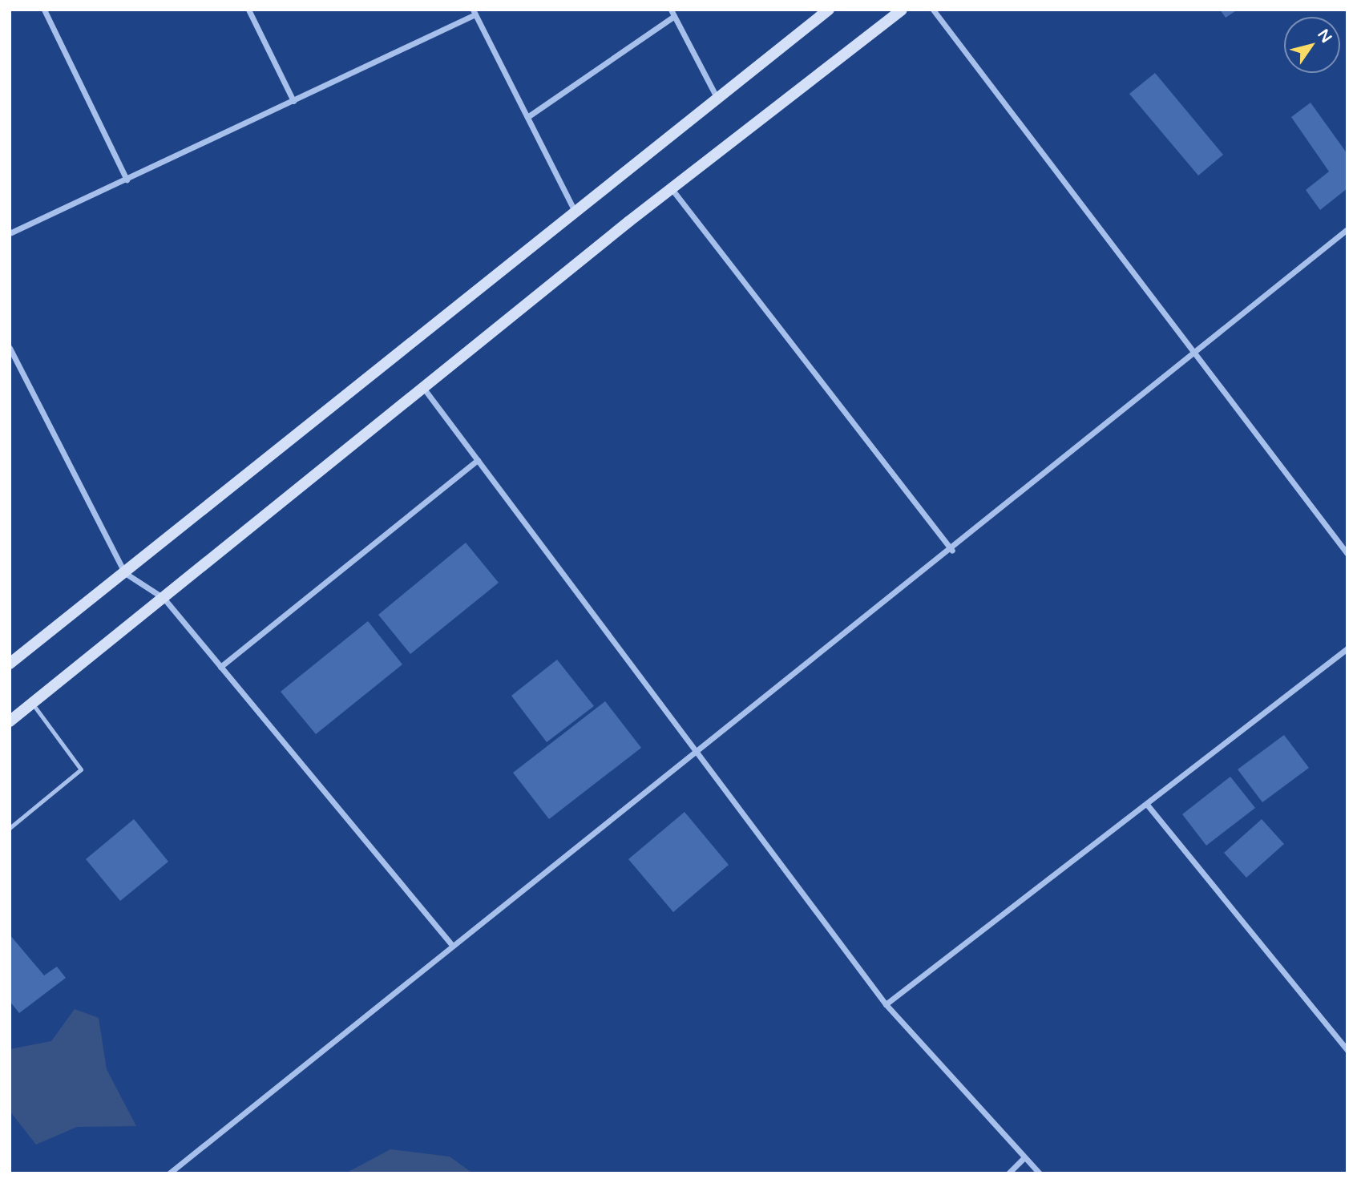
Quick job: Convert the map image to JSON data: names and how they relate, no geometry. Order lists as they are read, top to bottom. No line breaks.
{"north":"top right"}
